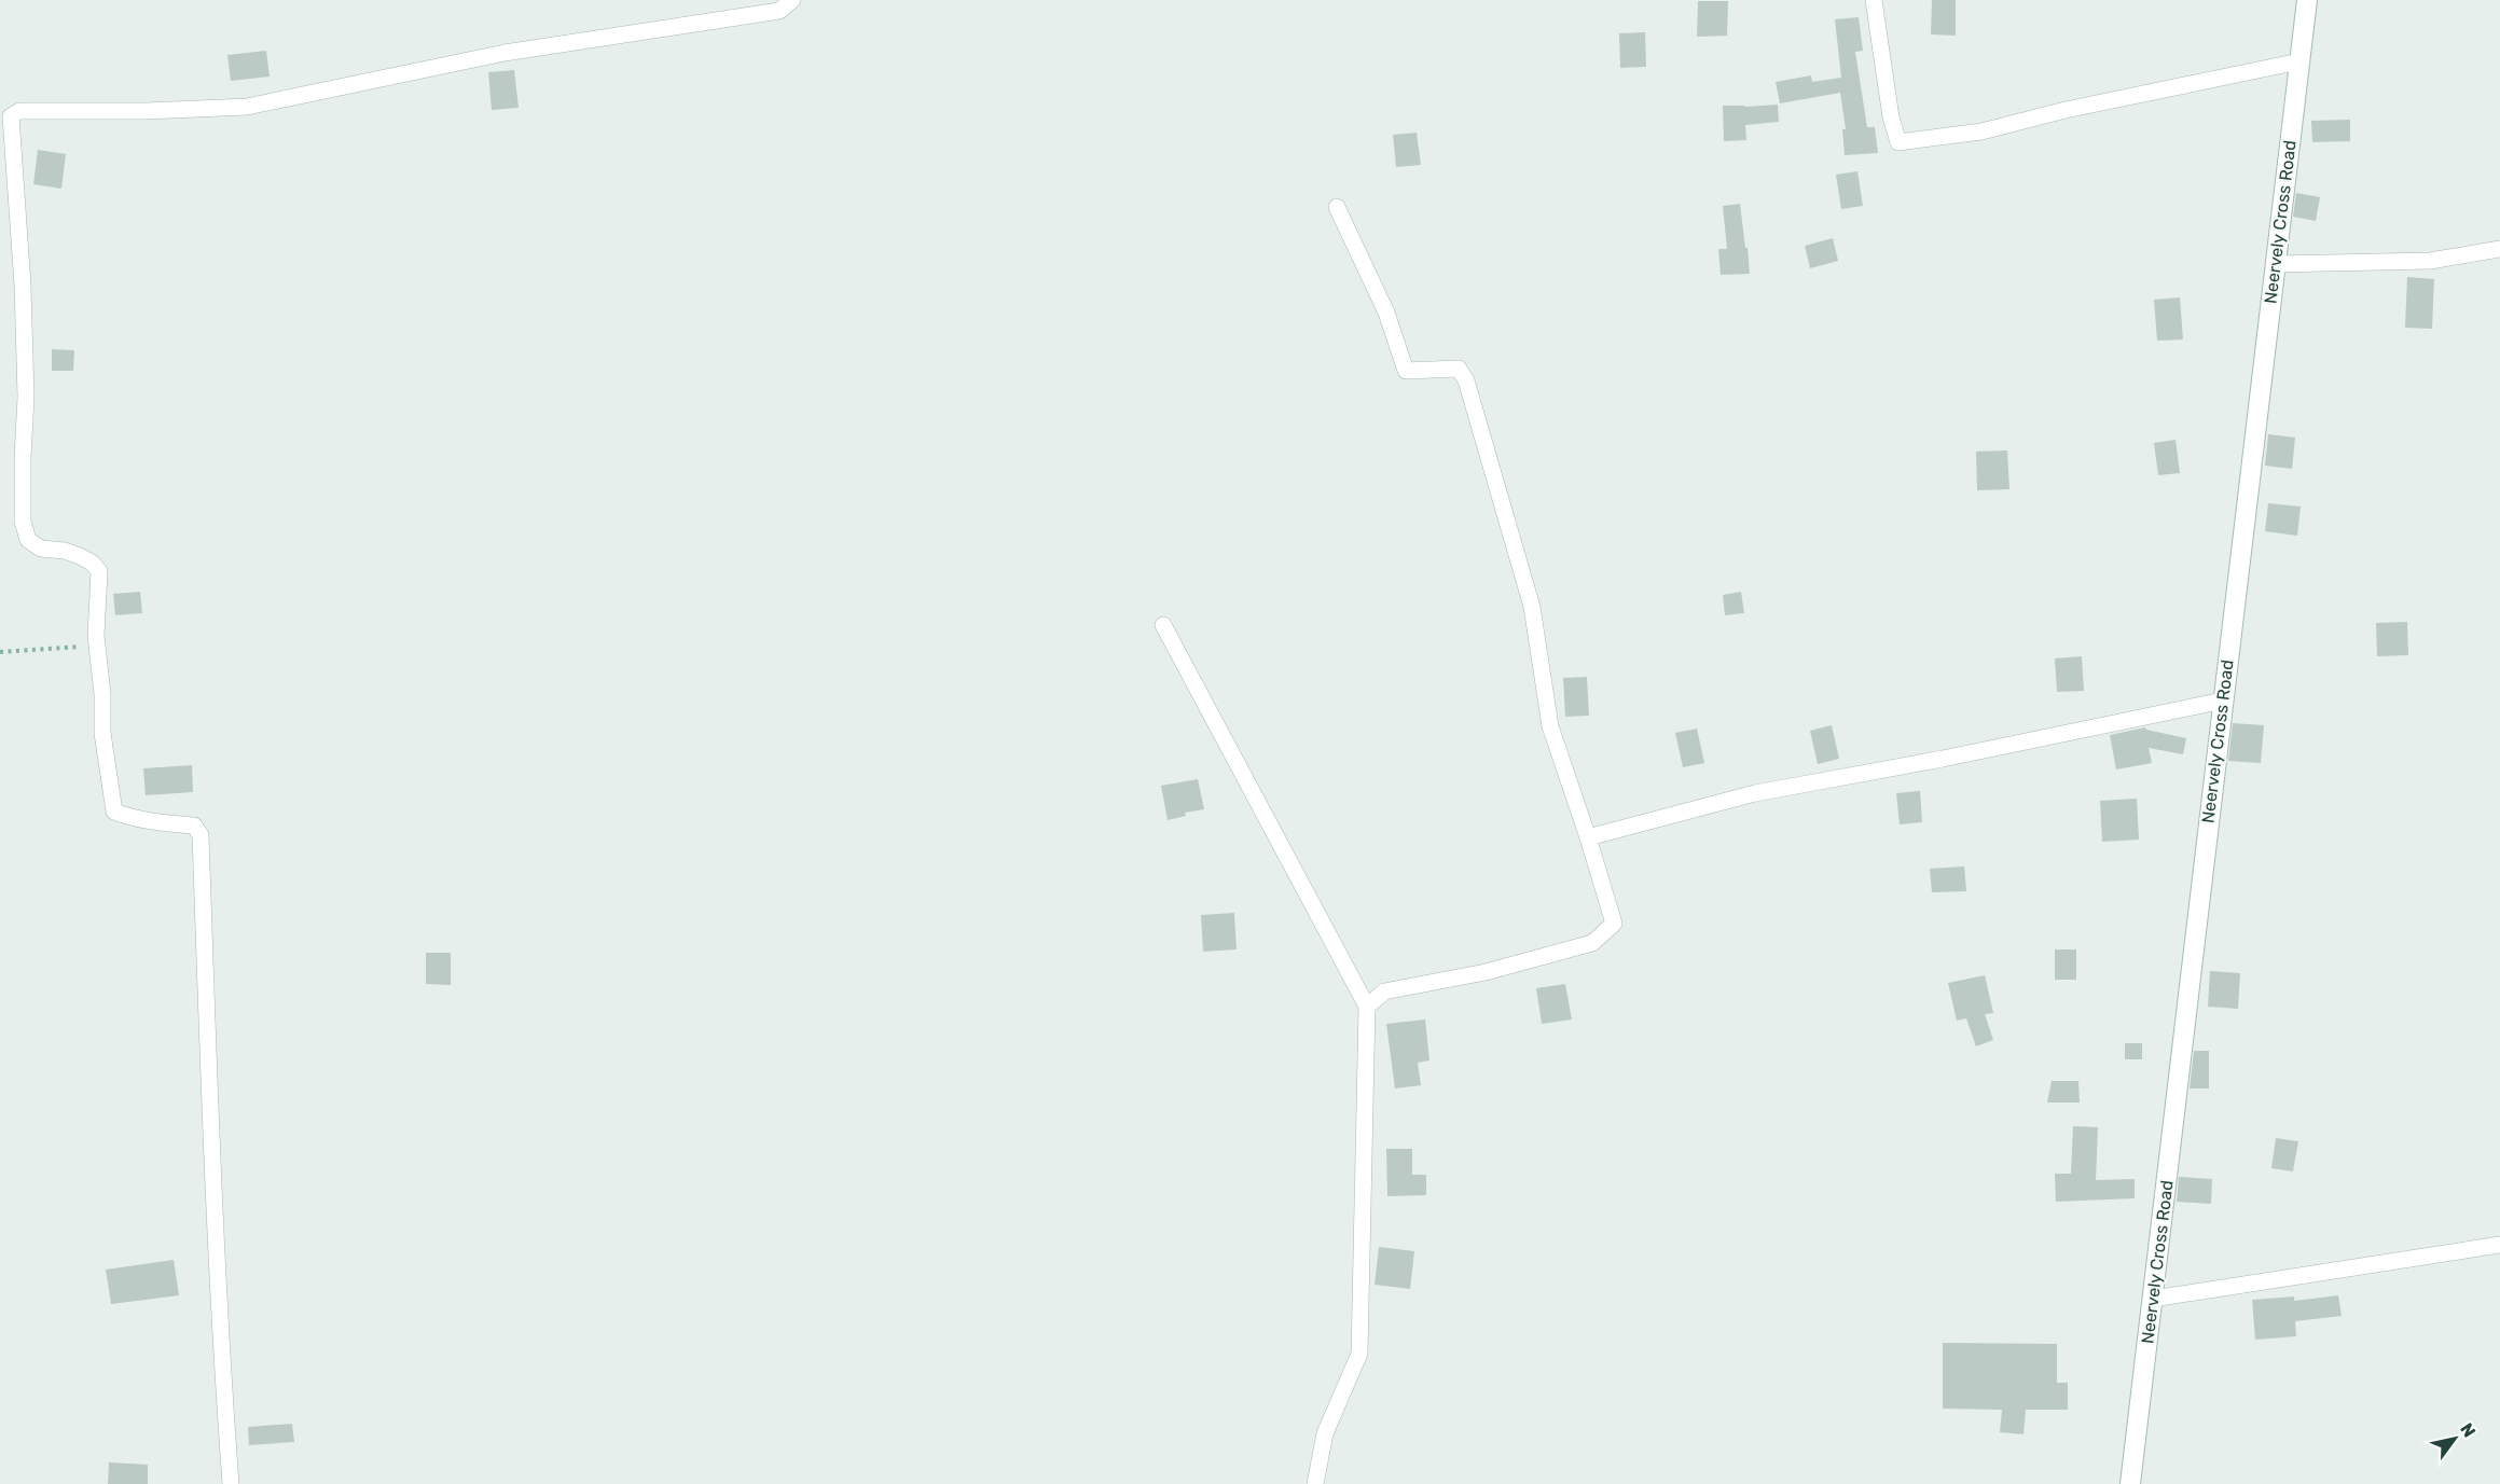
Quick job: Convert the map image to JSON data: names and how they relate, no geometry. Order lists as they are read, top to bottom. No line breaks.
{"streets":{"street":["Neervely Cross Road"]},"north":"top right"}
